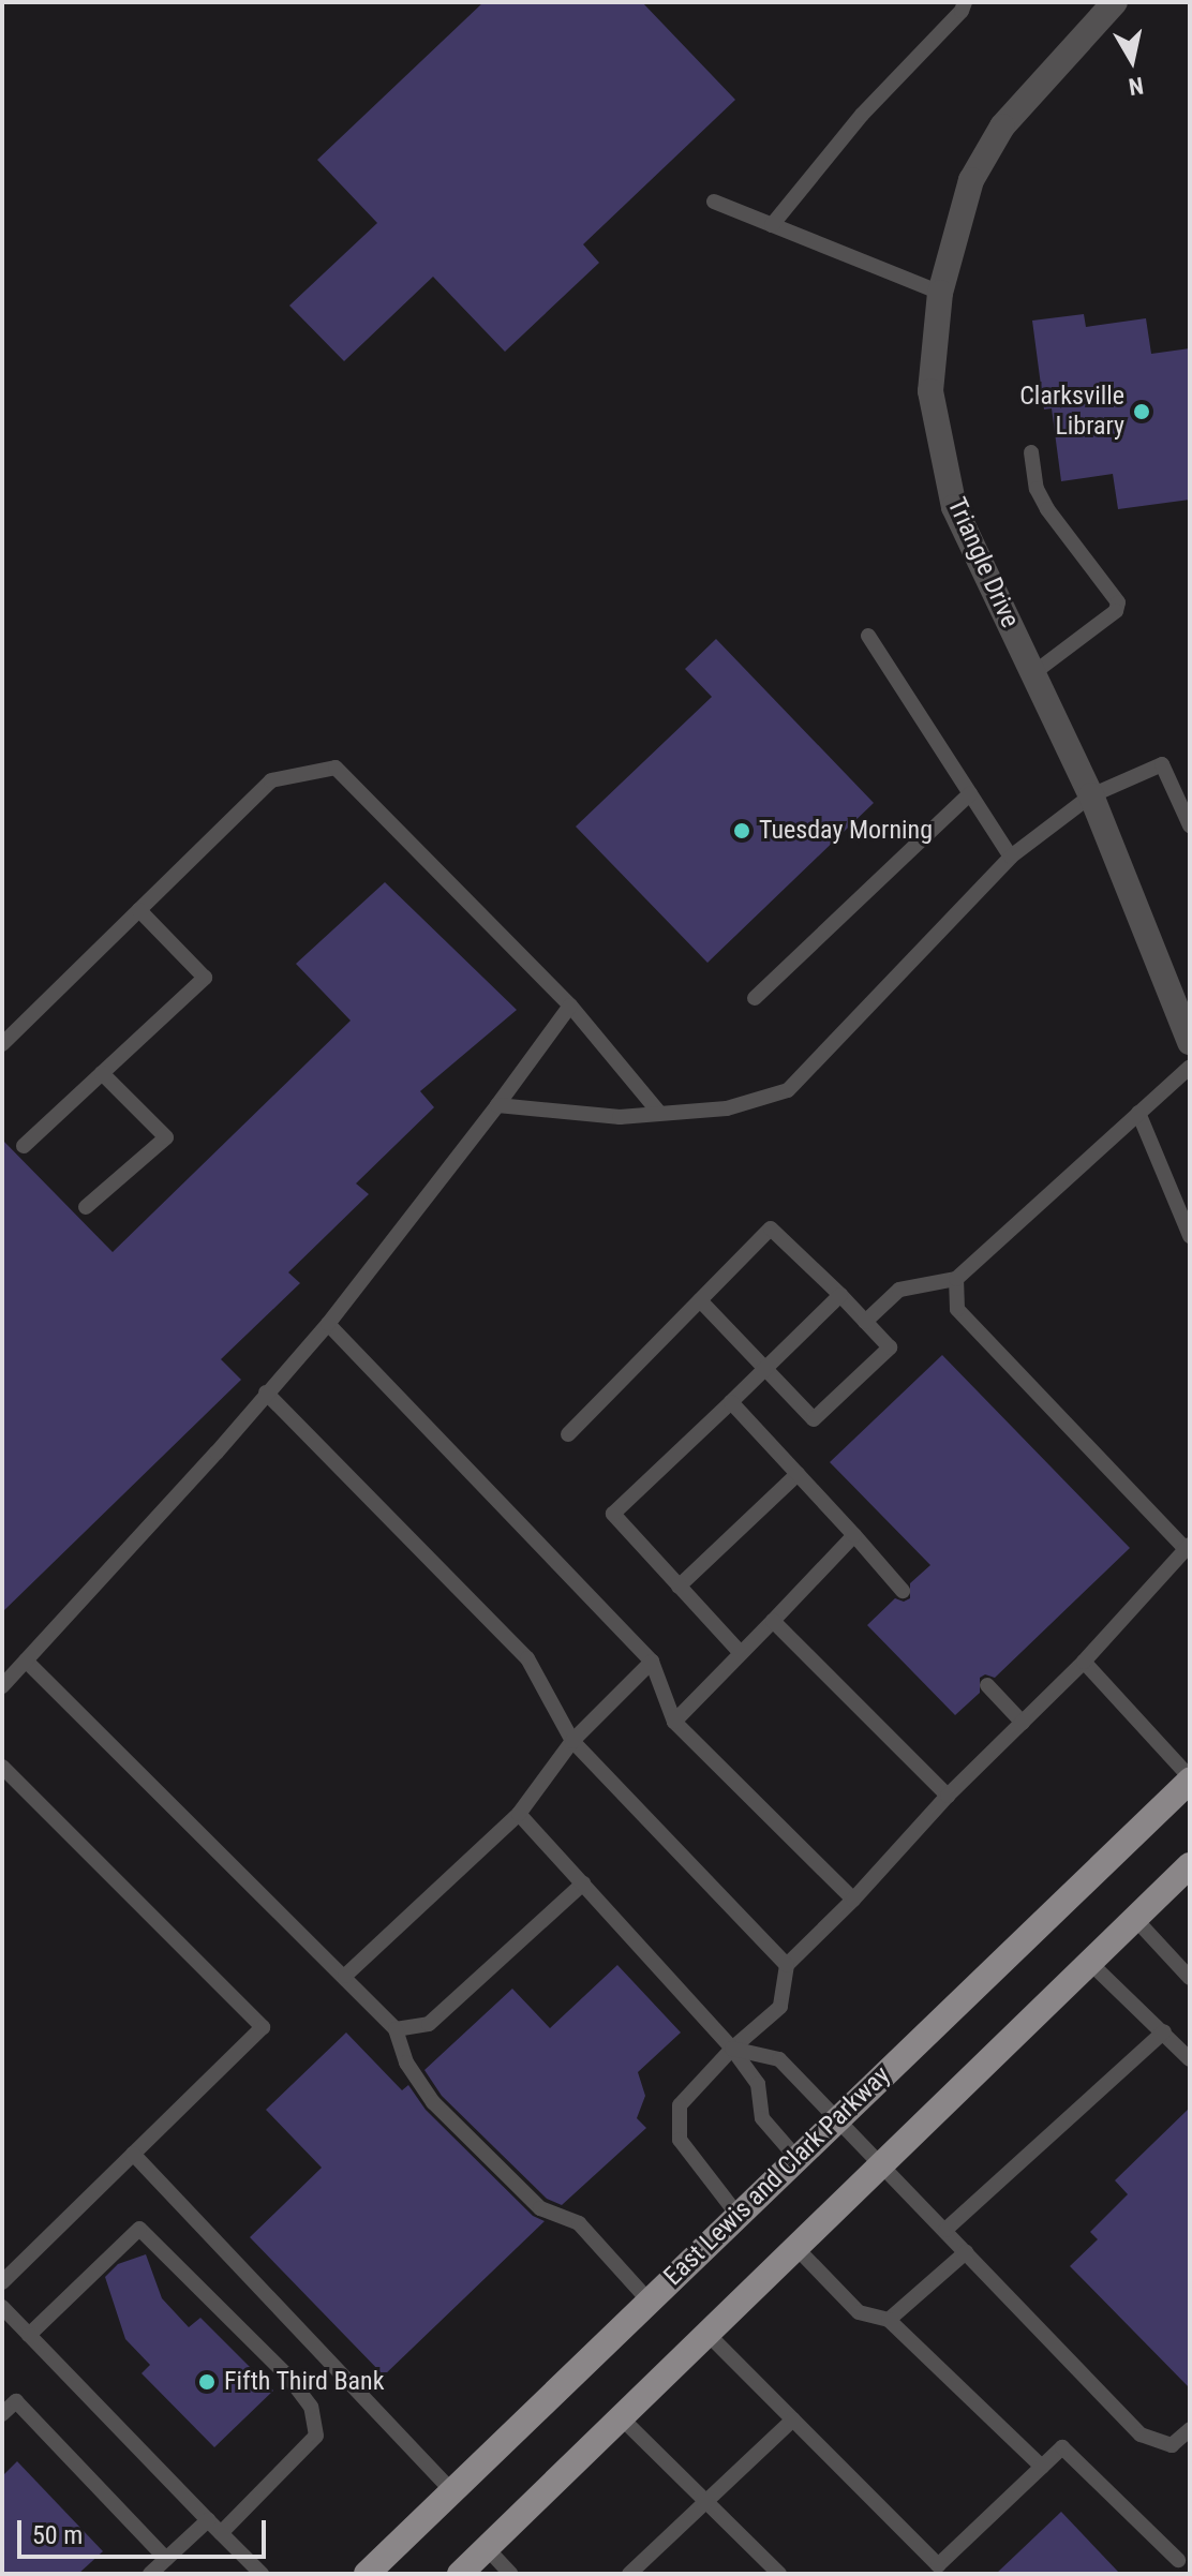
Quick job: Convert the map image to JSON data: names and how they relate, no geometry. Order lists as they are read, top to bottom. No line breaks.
{"streets":{"main road":["East Lewis and Clark Parkway"],"street":["Triangle Drive"]},"places":["Clarksville Library","Tuesday Morning","Fifth Third Bank"],"scale_bar":"50 m","north":"bottom"}
